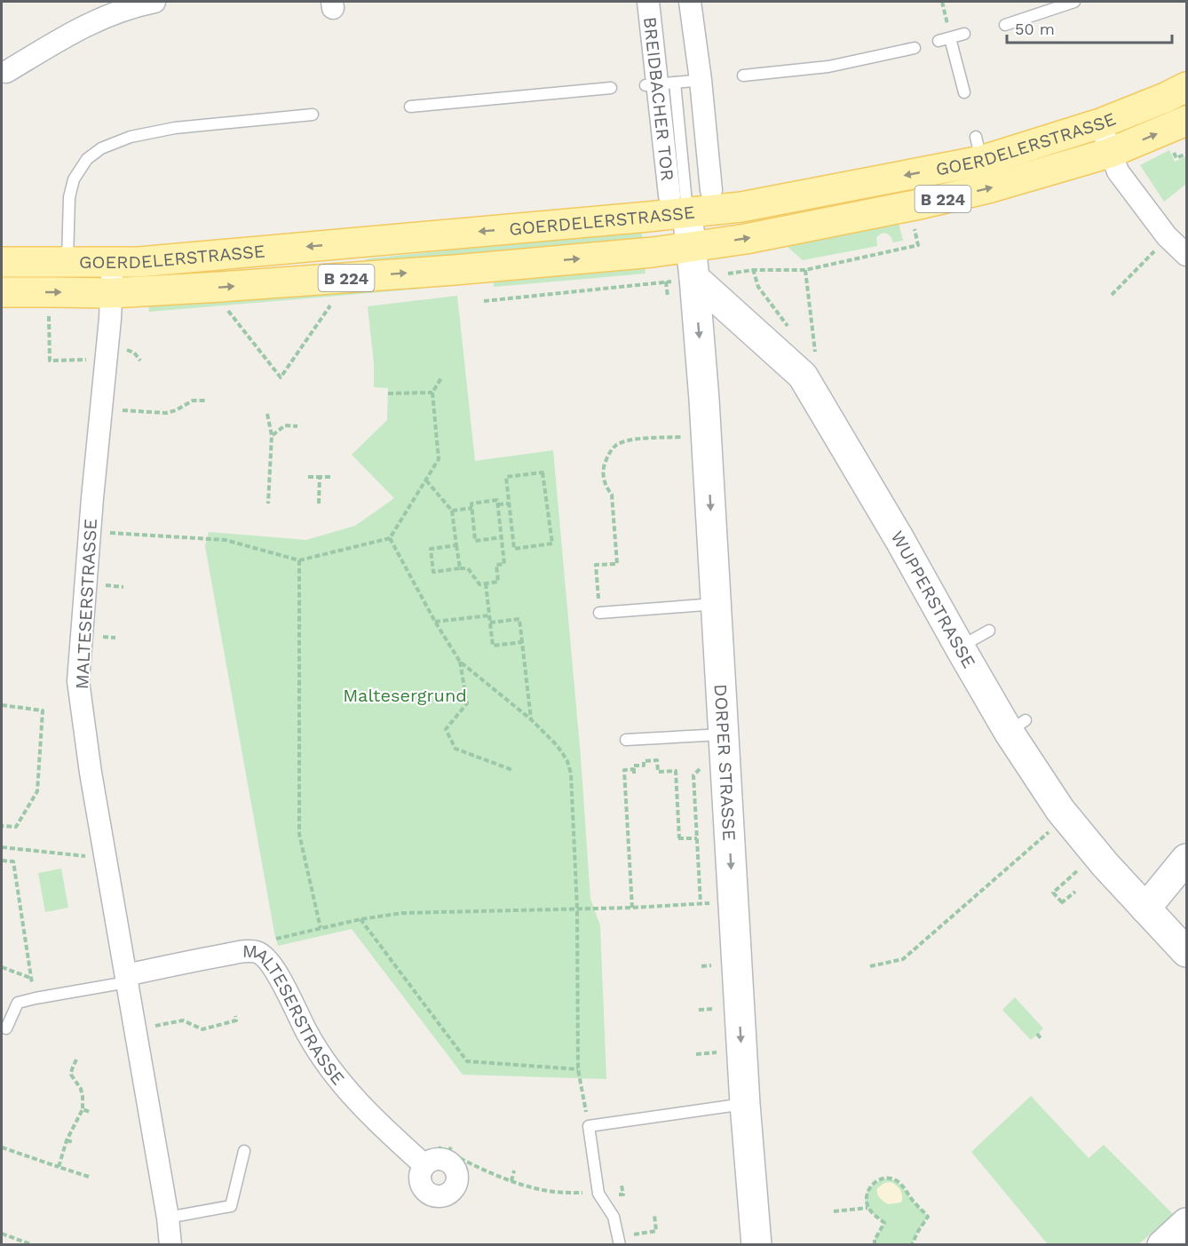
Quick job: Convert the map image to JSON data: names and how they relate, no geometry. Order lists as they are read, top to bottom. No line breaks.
{"streets":{"main road":["GOERDELERSTRASSE","B 224"],"street":["BREIDBACHER TOR","WUPPERSTRASSE","MALTESERSTRASSE","DORPER STRASSE"]},"crossings":[["BREIDBACHER TOR","GOERDELERSTRASSE"],["GOERDELERSTRASSE","MALTESERSTRASSE"],["WUPPERSTRASSE","DORPER STRASSE"]],"one_way":["DORPER STRASSE"],"parks":["Maltesergrund"],"scale_bar":"50 m"}
